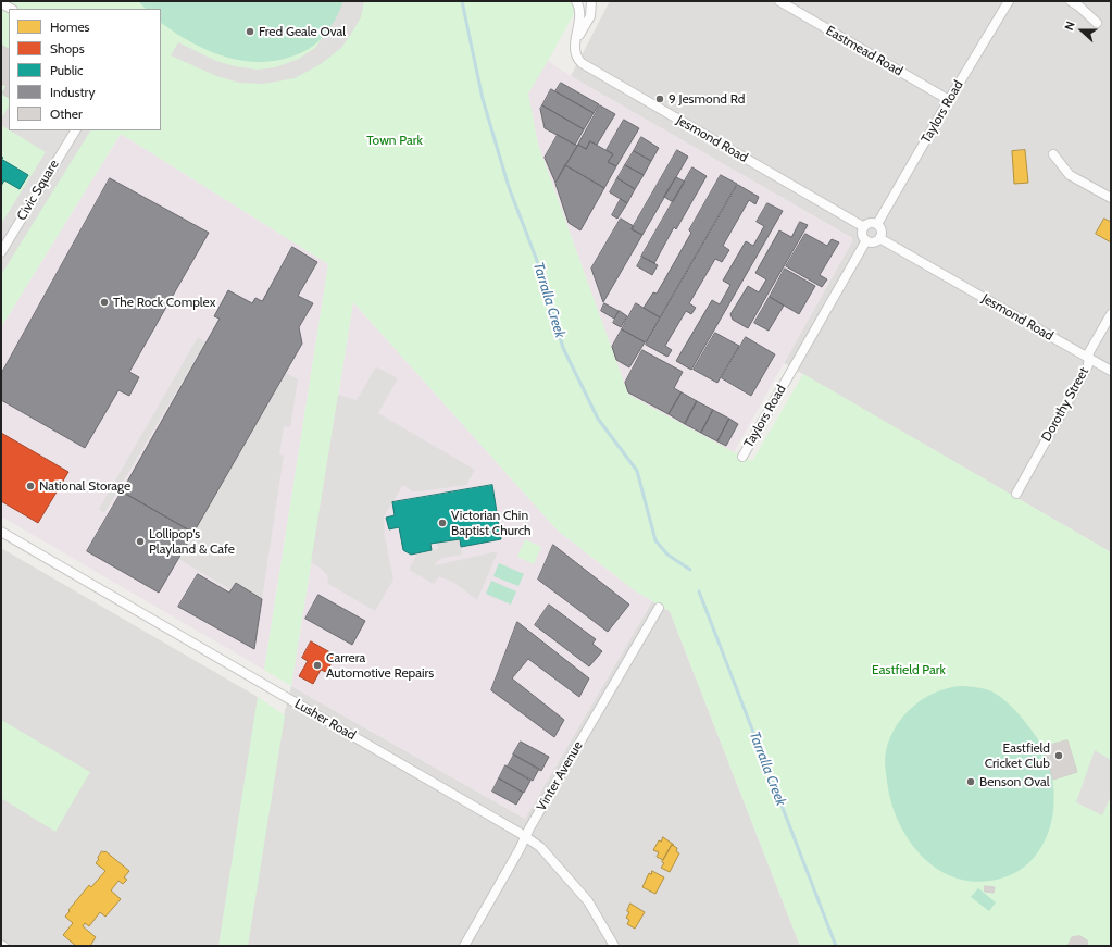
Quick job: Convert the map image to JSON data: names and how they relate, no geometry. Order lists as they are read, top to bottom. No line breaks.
{"streets":{"street":["Eastmead Road","Taylors Road","Jesmond Road","Civic Square","Dorothy Street","Lusher Road","Vinter Avenue"]},"crossings":[["Eastmead Road","Taylors Road"],["Taylors Road","Jesmond Road"],["Jesmond Road","Dorothy Street"],["Lusher Road","Vinter Avenue"]],"water":["Tarralla Creek"],"parks":["Town Park","Eastfield Park"],"places":["Fred Geale Oval","9 Jesmond Rd","The Rock Complex","National Storage","Victorian Chin Baptist Church","Lollipop's Playland & Cafe","Carrera Automotive Repairs","Eastfield Cricket Club","Benson Oval"],"legend":["Homes","Shops","Public","Industry","Other"],"north":"left"}
